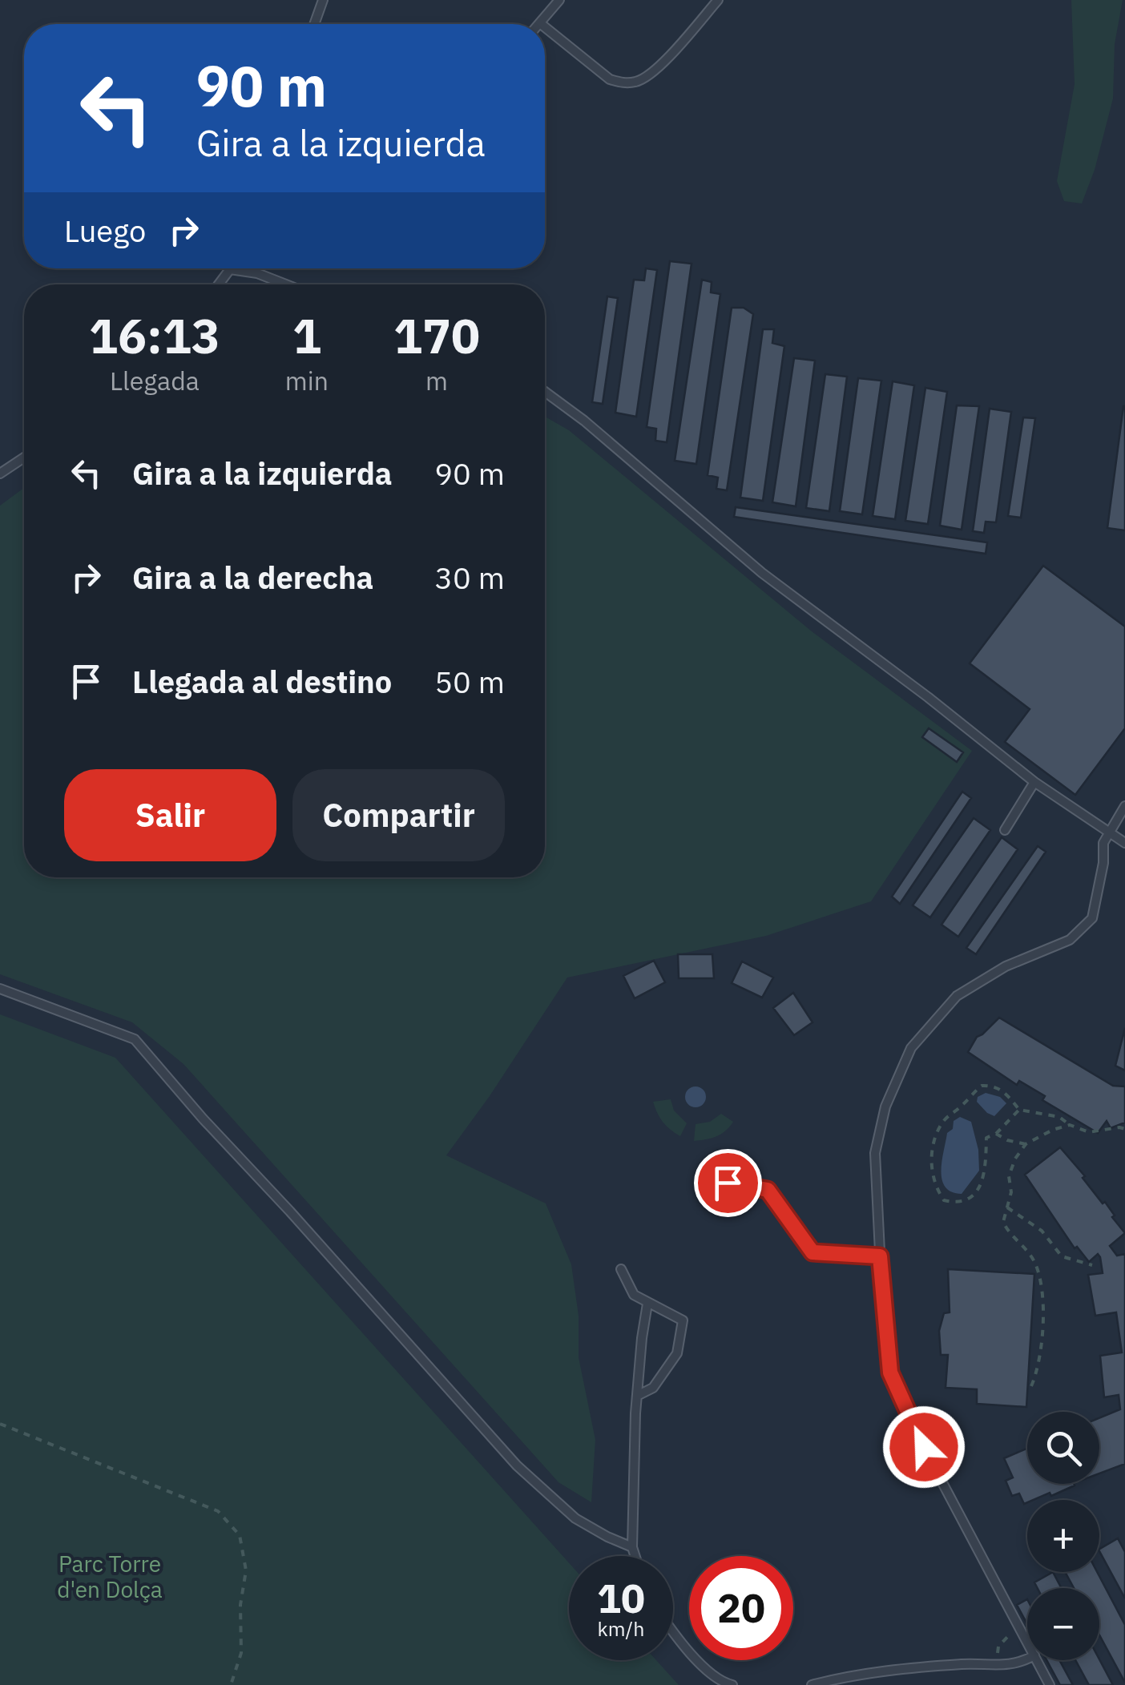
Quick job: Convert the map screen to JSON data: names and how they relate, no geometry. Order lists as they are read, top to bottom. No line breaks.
{"parks":["Parc Torre d'en Dolça"],"page":{"turn":["90 m","Gira a la izquierda"],"then":"Luego","eta":["16:13","Llegada","1","min","170","m"],"list":[{"name":"Gira a la izquierda","value":"90 m"},{"name":"Gira a la derecha","value":"30 m"},{"name":"Llegada al destino","value":"50 m"}],"buttons":["Salir","Compartir"],"map_buttons":["+","−"],"speed":"10 km/h","limit":"20"}}
